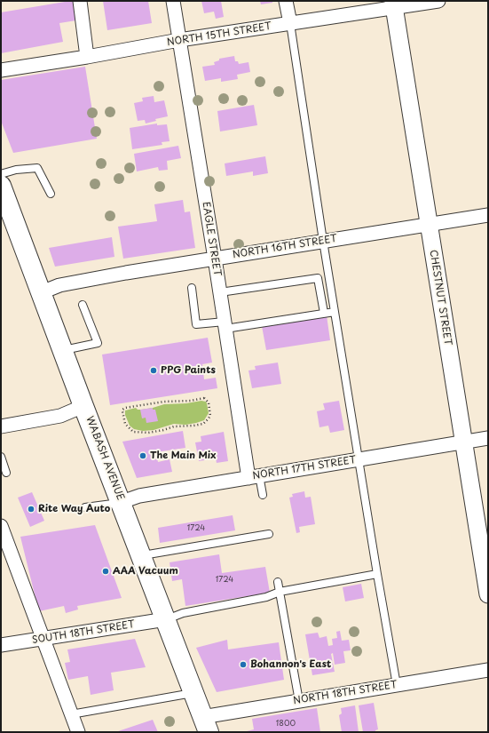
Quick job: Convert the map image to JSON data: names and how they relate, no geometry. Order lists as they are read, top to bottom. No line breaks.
{"streets":{"main road":["WABASH AVENUE"],"street":["NORTH 15TH STREET","EAGLE STREET","NORTH 16TH STREET","CHESTNUT STREET","NORTH 17TH STREET","SOUTH 18TH STREET","NORTH 18TH STREET"]},"crossings":[["NORTH 15TH STREET","EAGLE STREET"],["NORTH 15TH STREET","CHESTNUT STREET"],["EAGLE STREET","NORTH 16TH STREET"],["EAGLE STREET","NORTH 17TH STREET"],["NORTH 16TH STREET","CHESTNUT STREET"],["NORTH 16TH STREET","WABASH AVENUE"],["CHESTNUT STREET","NORTH 17TH STREET"],["WABASH AVENUE","NORTH 17TH STREET"],["WABASH AVENUE","SOUTH 18TH STREET"],["WABASH AVENUE","NORTH 18TH STREET"]],"places":["PPG Paints","The Main Mix","Rite Way Auto","AAA Vacuum","Bohannon's East"],"house_numbers":["1724","1724","1800"]}
